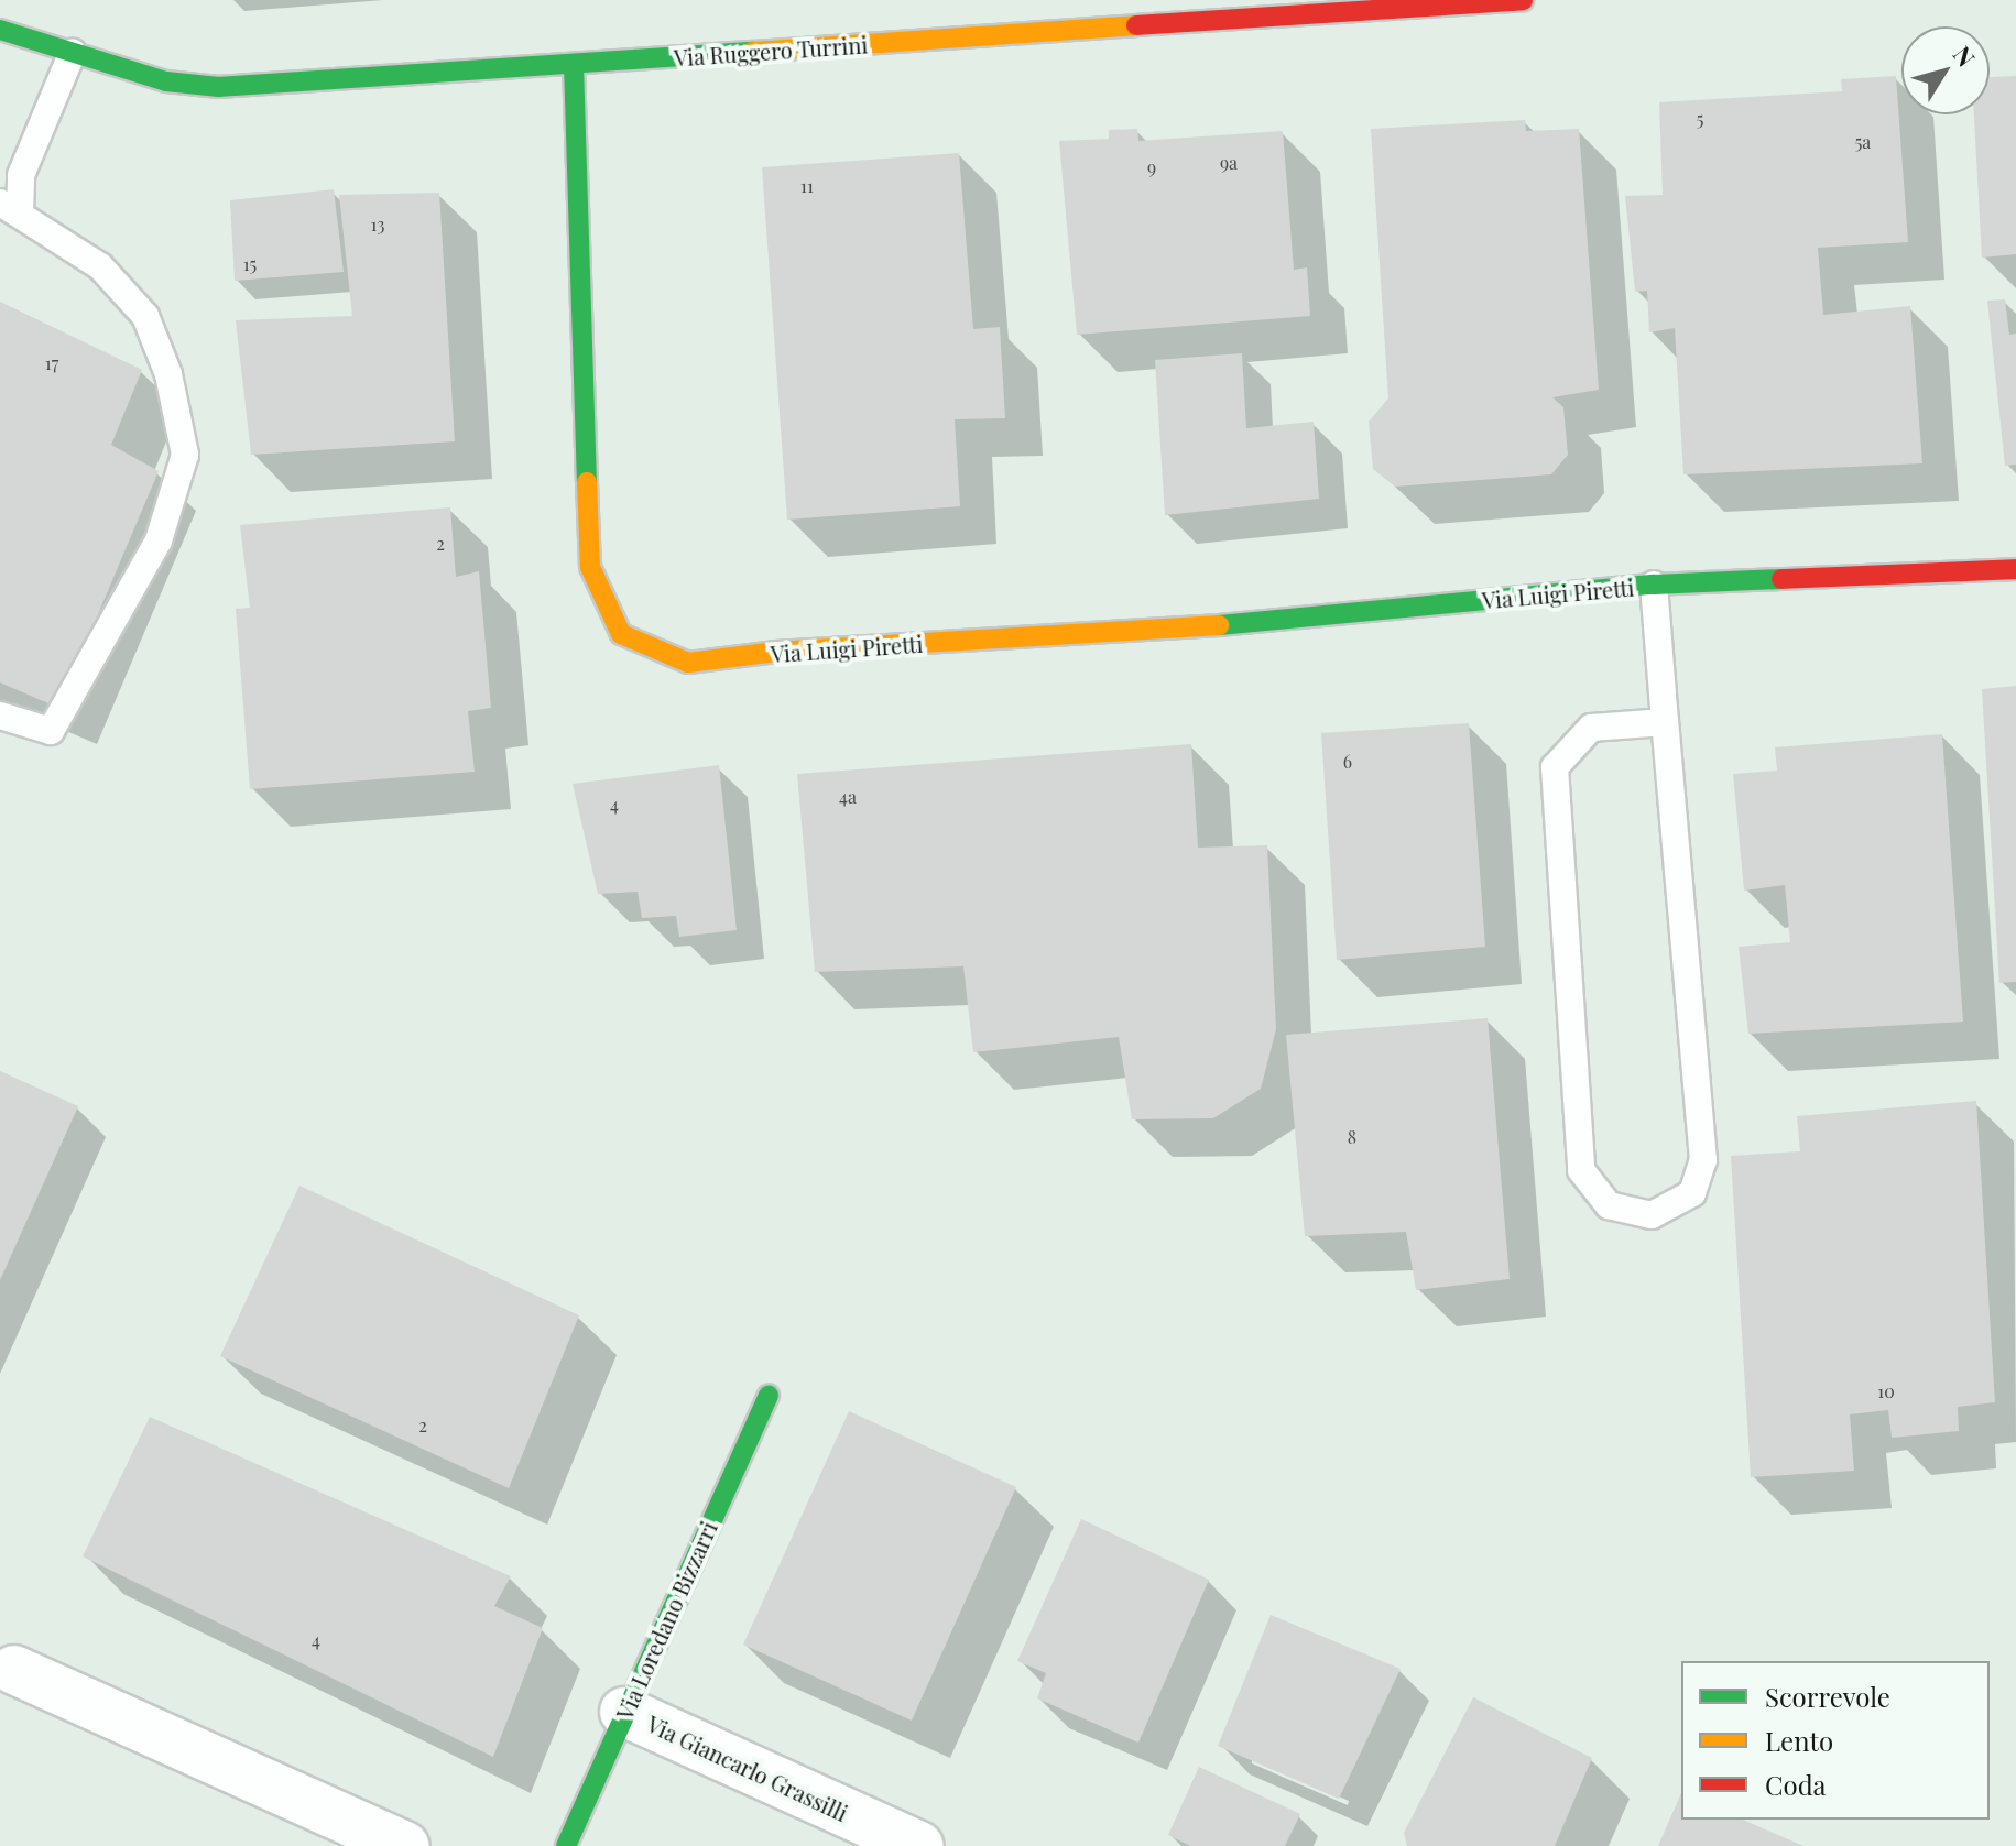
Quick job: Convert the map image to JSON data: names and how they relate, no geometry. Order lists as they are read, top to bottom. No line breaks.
{"streets":{"street":["Via Ruggero Turrini","Via Luigi Piretti","Via Loredano Bizzarri","Via Giancarlo Grassilli"]},"crossings":[["Via Ruggero Turrini","Via Luigi Piretti"],["Via Loredano Bizzarri","Via Giancarlo Grassilli"]],"house_numbers":["5","5a","9a","9","11","13","15","17","2","6","4a","4","8","10","2","4"],"legend":["Scorrevole","Lento","Coda"],"north":"top right"}
